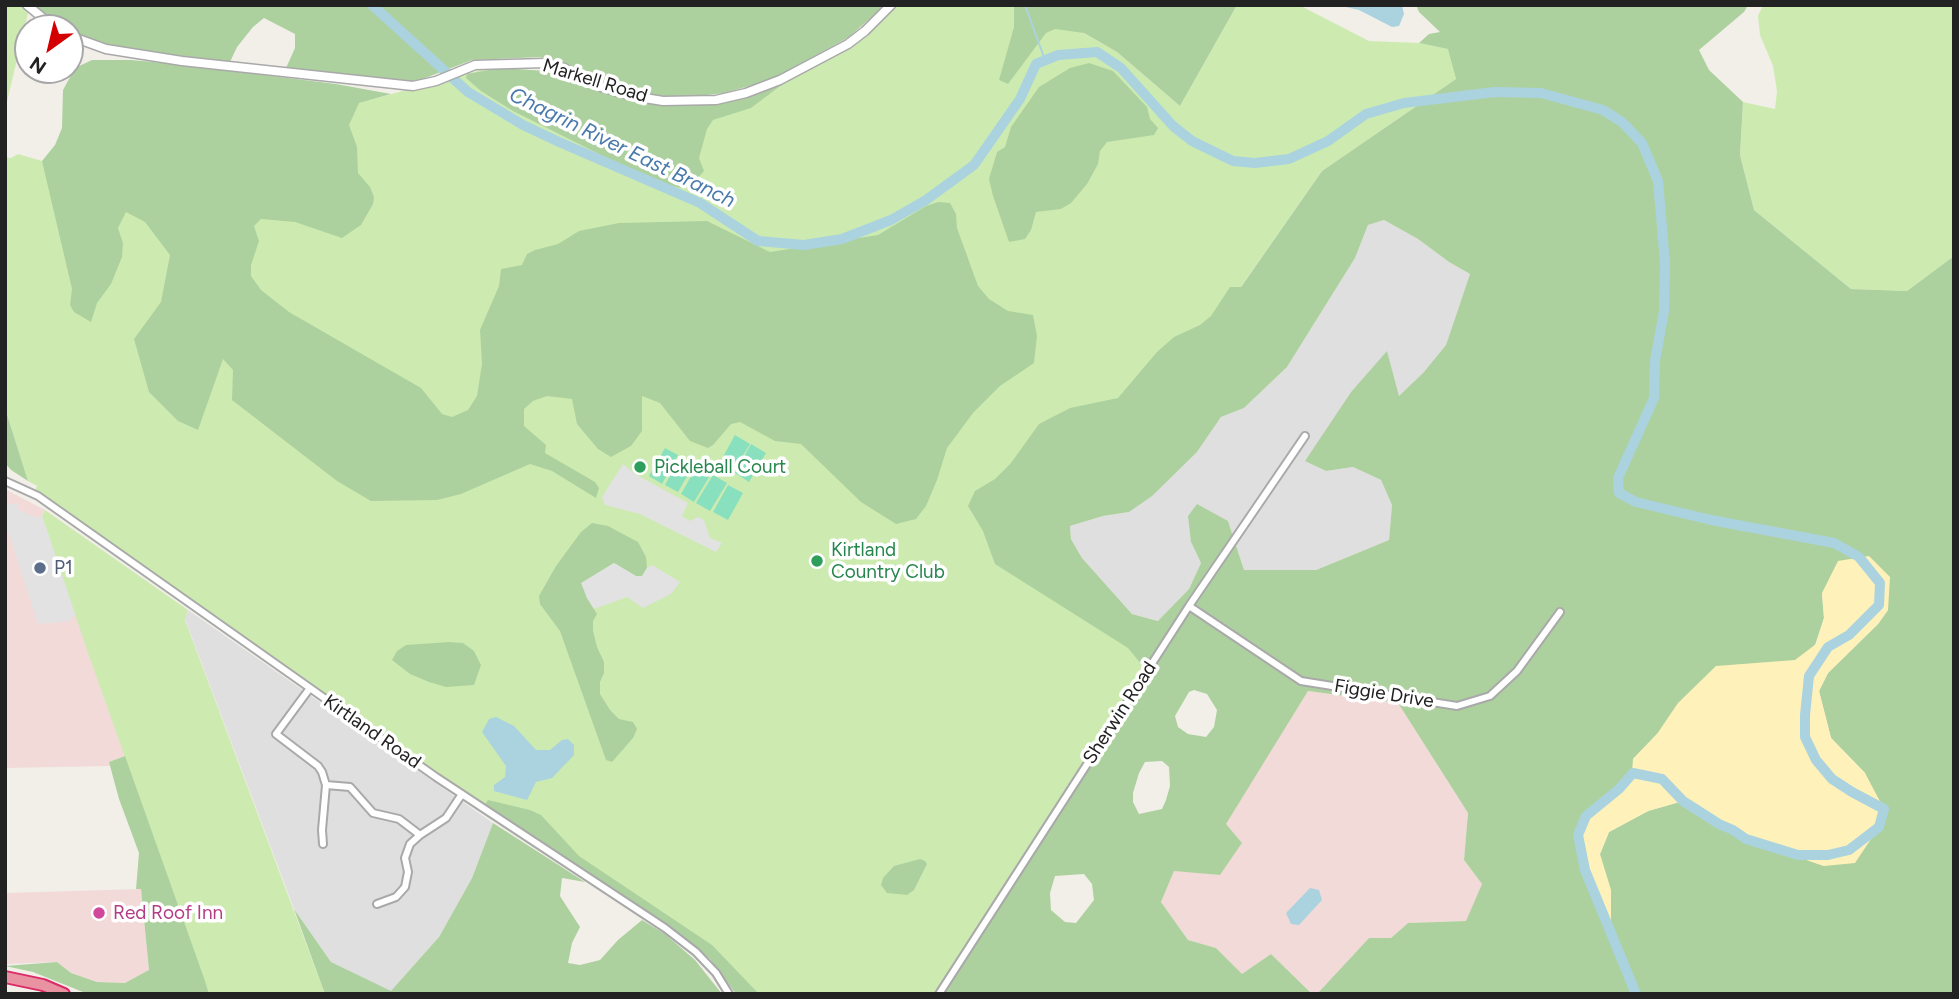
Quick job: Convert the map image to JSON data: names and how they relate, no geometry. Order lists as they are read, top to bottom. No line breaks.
{"streets":{"street":["Markell Road","Figgie Drive","Sherwin Road","Kirtland Road"]},"crossings":[["Figgie Drive","Sherwin Road"]],"water":["Chagrin River East Branch"],"places":["Pickleball Court","Kirtland Country Club","P1","Red Roof Inn"],"north":"bottom left"}
